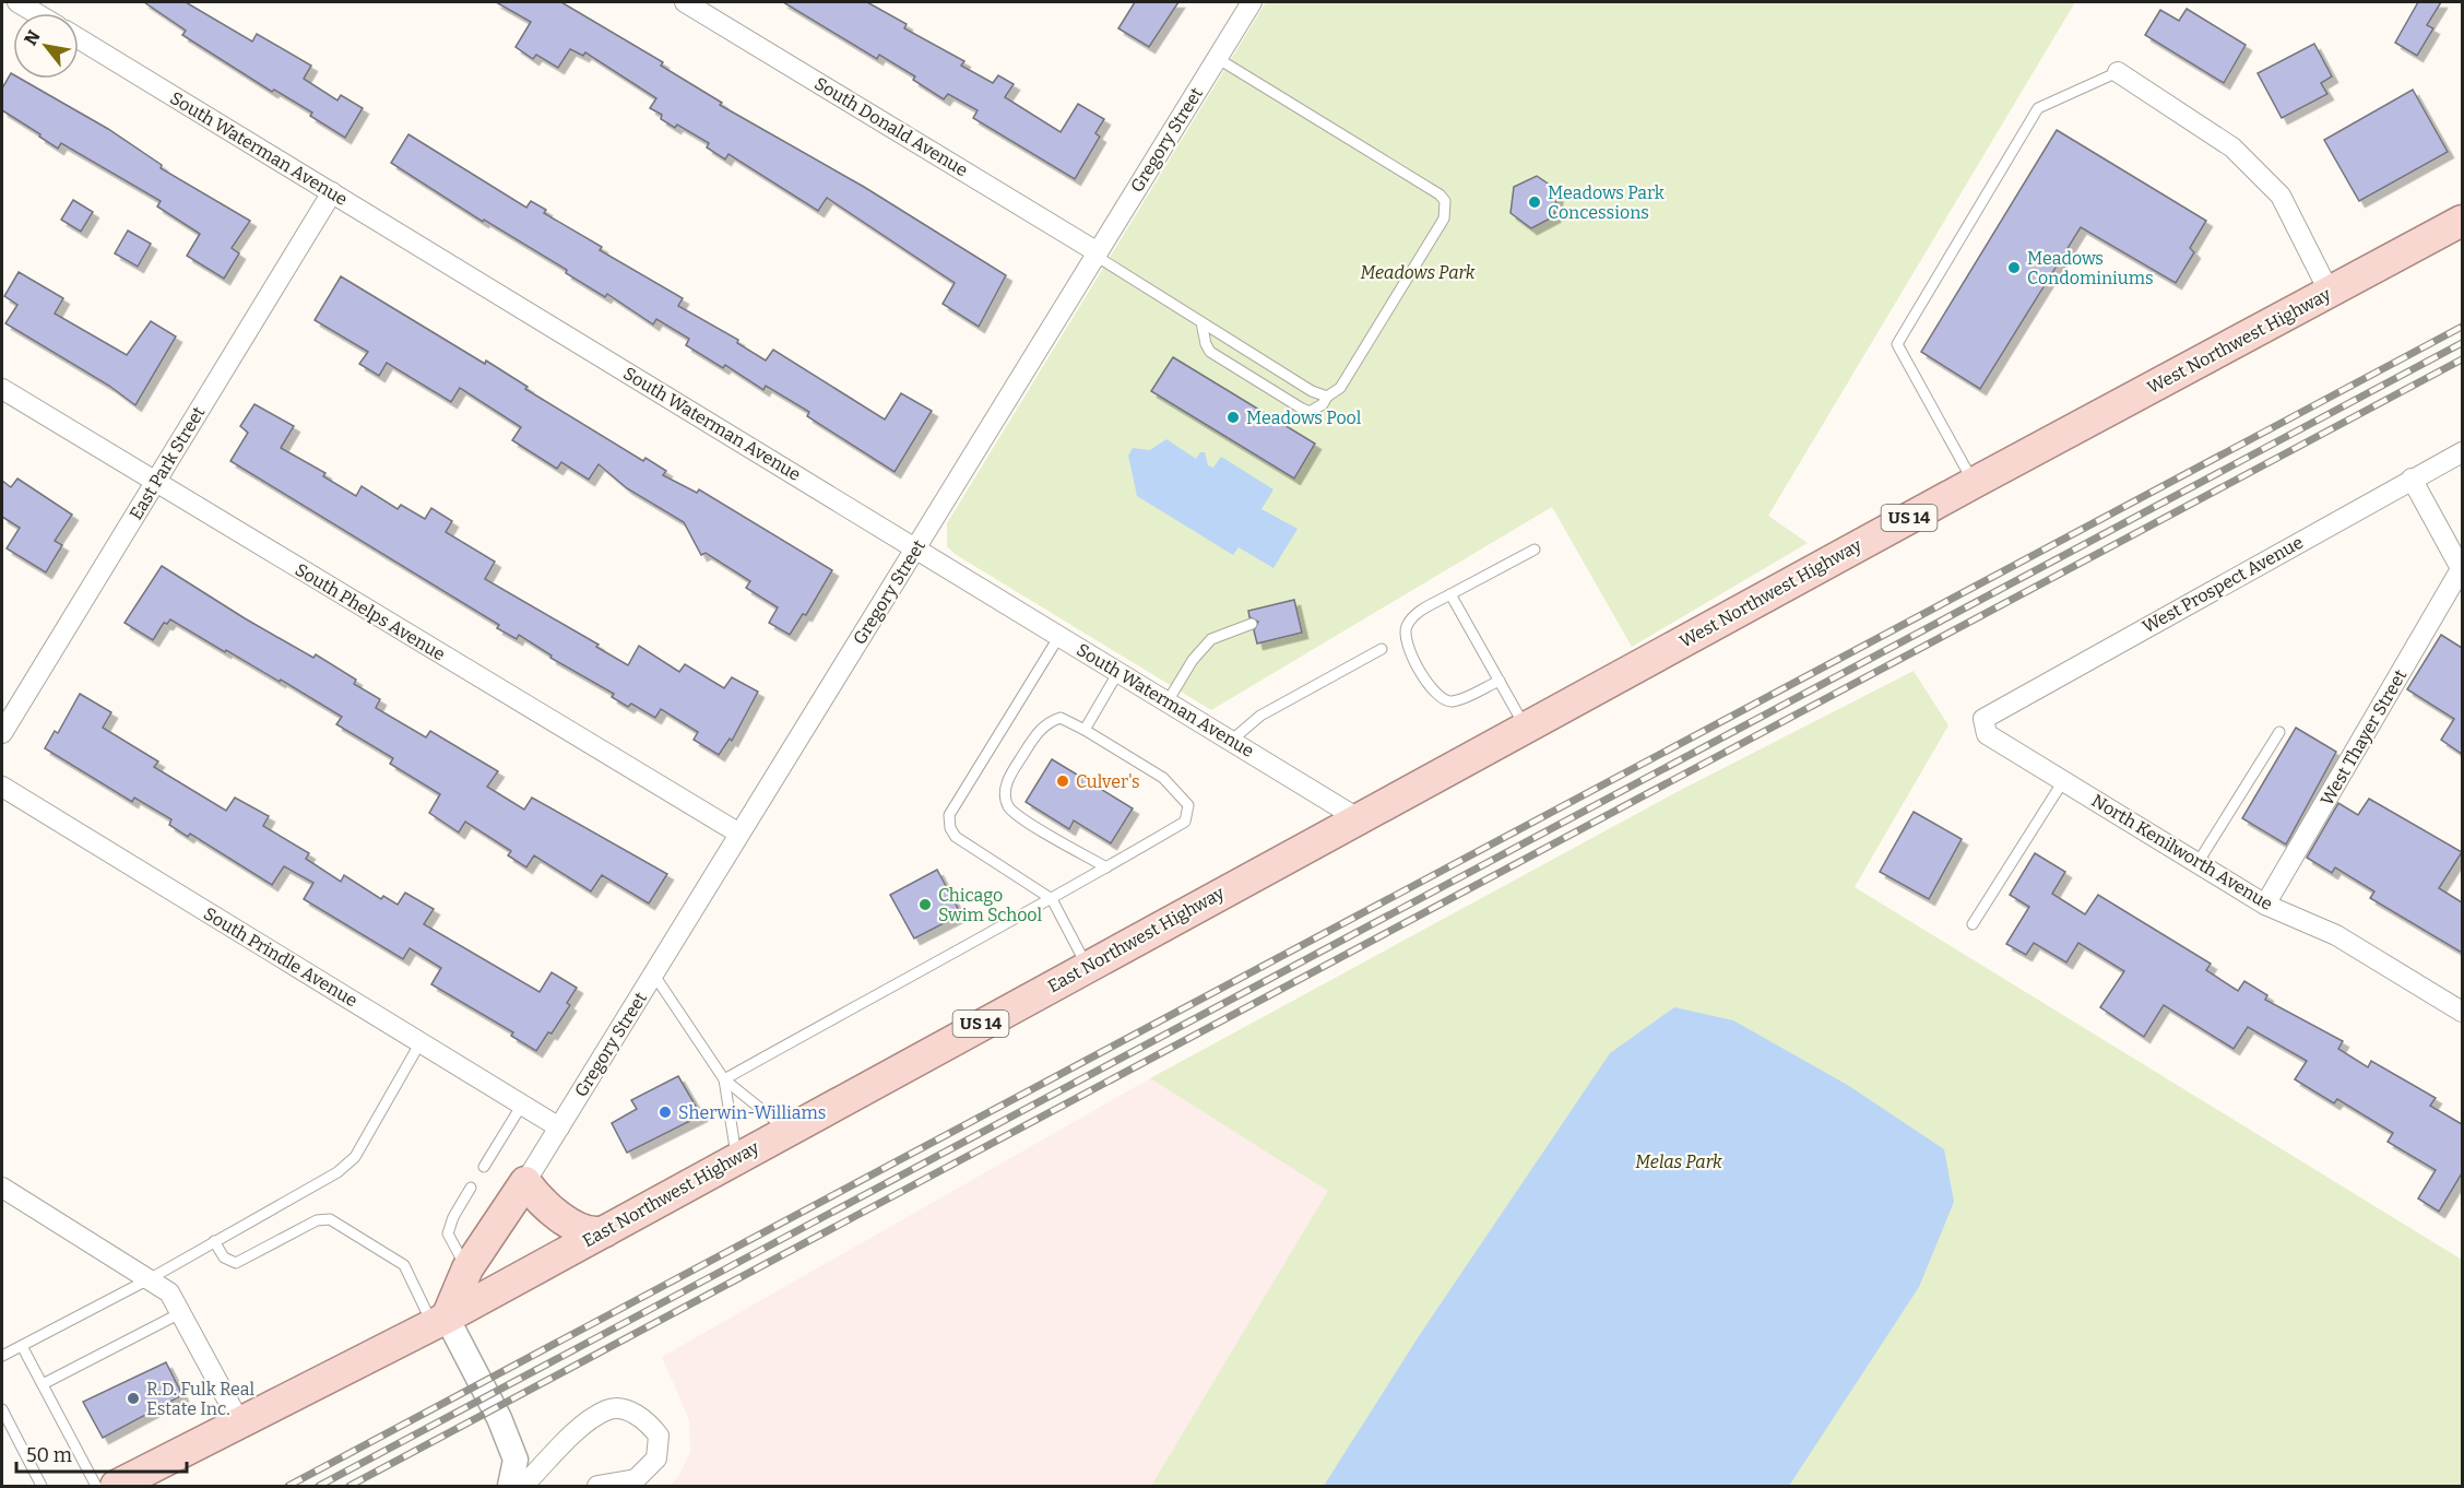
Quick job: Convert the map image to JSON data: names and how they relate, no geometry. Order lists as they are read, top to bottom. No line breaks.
{"streets":{"main road":["West Northwest Highway","US 14","East Northwest Highway"],"street":["South Donald Avenue","Gregory Street","South Waterman Avenue","East Park Street","West Prospect Avenue","South Phelps Avenue","West Thayer Street","North Kenilworth Avenue","South Prindle Avenue"]},"crossings":[["South Donald Avenue","Gregory Street"],["Gregory Street","South Waterman Avenue"],["Gregory Street","South Phelps Avenue"],["Gregory Street","South Prindle Avenue"],["South Waterman Avenue","West Northwest Highway"],["South Waterman Avenue","East Park Street"],["South Waterman Avenue","East Northwest Highway"],["West Northwest Highway","East Northwest Highway"],["East Park Street","South Phelps Avenue"],["West Prospect Avenue","North Kenilworth Avenue"],["West Thayer Street","North Kenilworth Avenue"]],"parks":["Meadows Park","Melas Park"],"places":["Meadows Park Concessions","Meadows Condominiums","Meadows Pool","Culver's","Chicago Swim School","Sherwin-Williams","R.D. Fulk Real Estate Inc."],"scale_bar":"50 m","north":"top left"}
